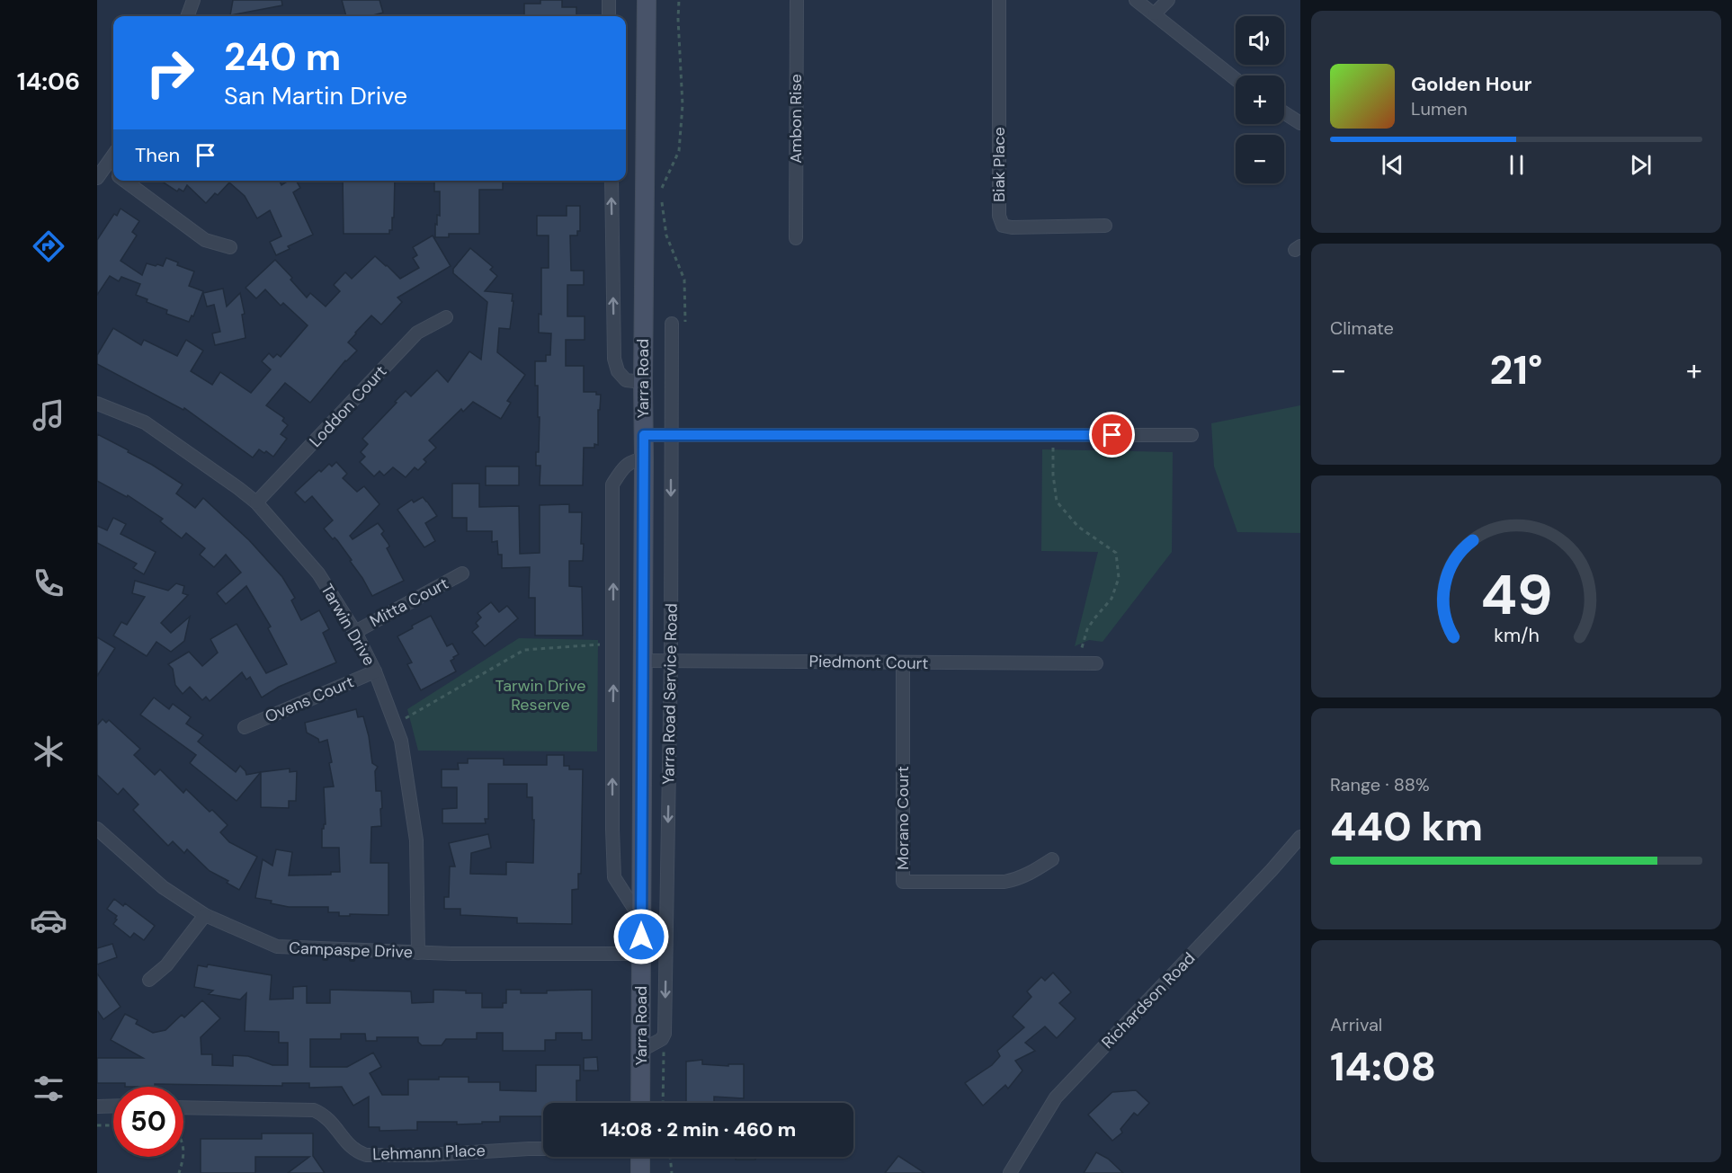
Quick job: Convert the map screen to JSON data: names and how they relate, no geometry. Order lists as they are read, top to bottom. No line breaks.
{"streets":{"main road":["Yarra Road"],"street":["Ambon Rise","Biak Place","Loddon Court","Mitta Court","Tarwin Drive","Piedmont Court","Yarra Road Service Road","Ovens Court","Morano Court","Campaspe Drive","Richardson Road","Lehmann Place"]},"crossings":[["Yarra Road","Piedmont Court"],["Yarra Road","Campaspe Drive"],["Loddon Court","Tarwin Drive"],["Mitta Court","Tarwin Drive"],["Tarwin Drive","Ovens Court"],["Tarwin Drive","Campaspe Drive"],["Piedmont Court","Yarra Road Service Road"],["Piedmont Court","Morano Court"]],"parks":["Tarwin Drive Reserve"],"page":{"tabs":"14:06","map_buttons":["+","−"],"turn":["240 m","San Martin Drive"],"song":["Golden Hour","Lumen"],"then":"Then","tile":["Climate",["Range · 88%","440 km"],["Arrival","14:08"]],"heat":["−","21°","+"],"limit":"50","trip":"14:08 · 2 min · 460 m","gauge":["49","km/h"]}}
